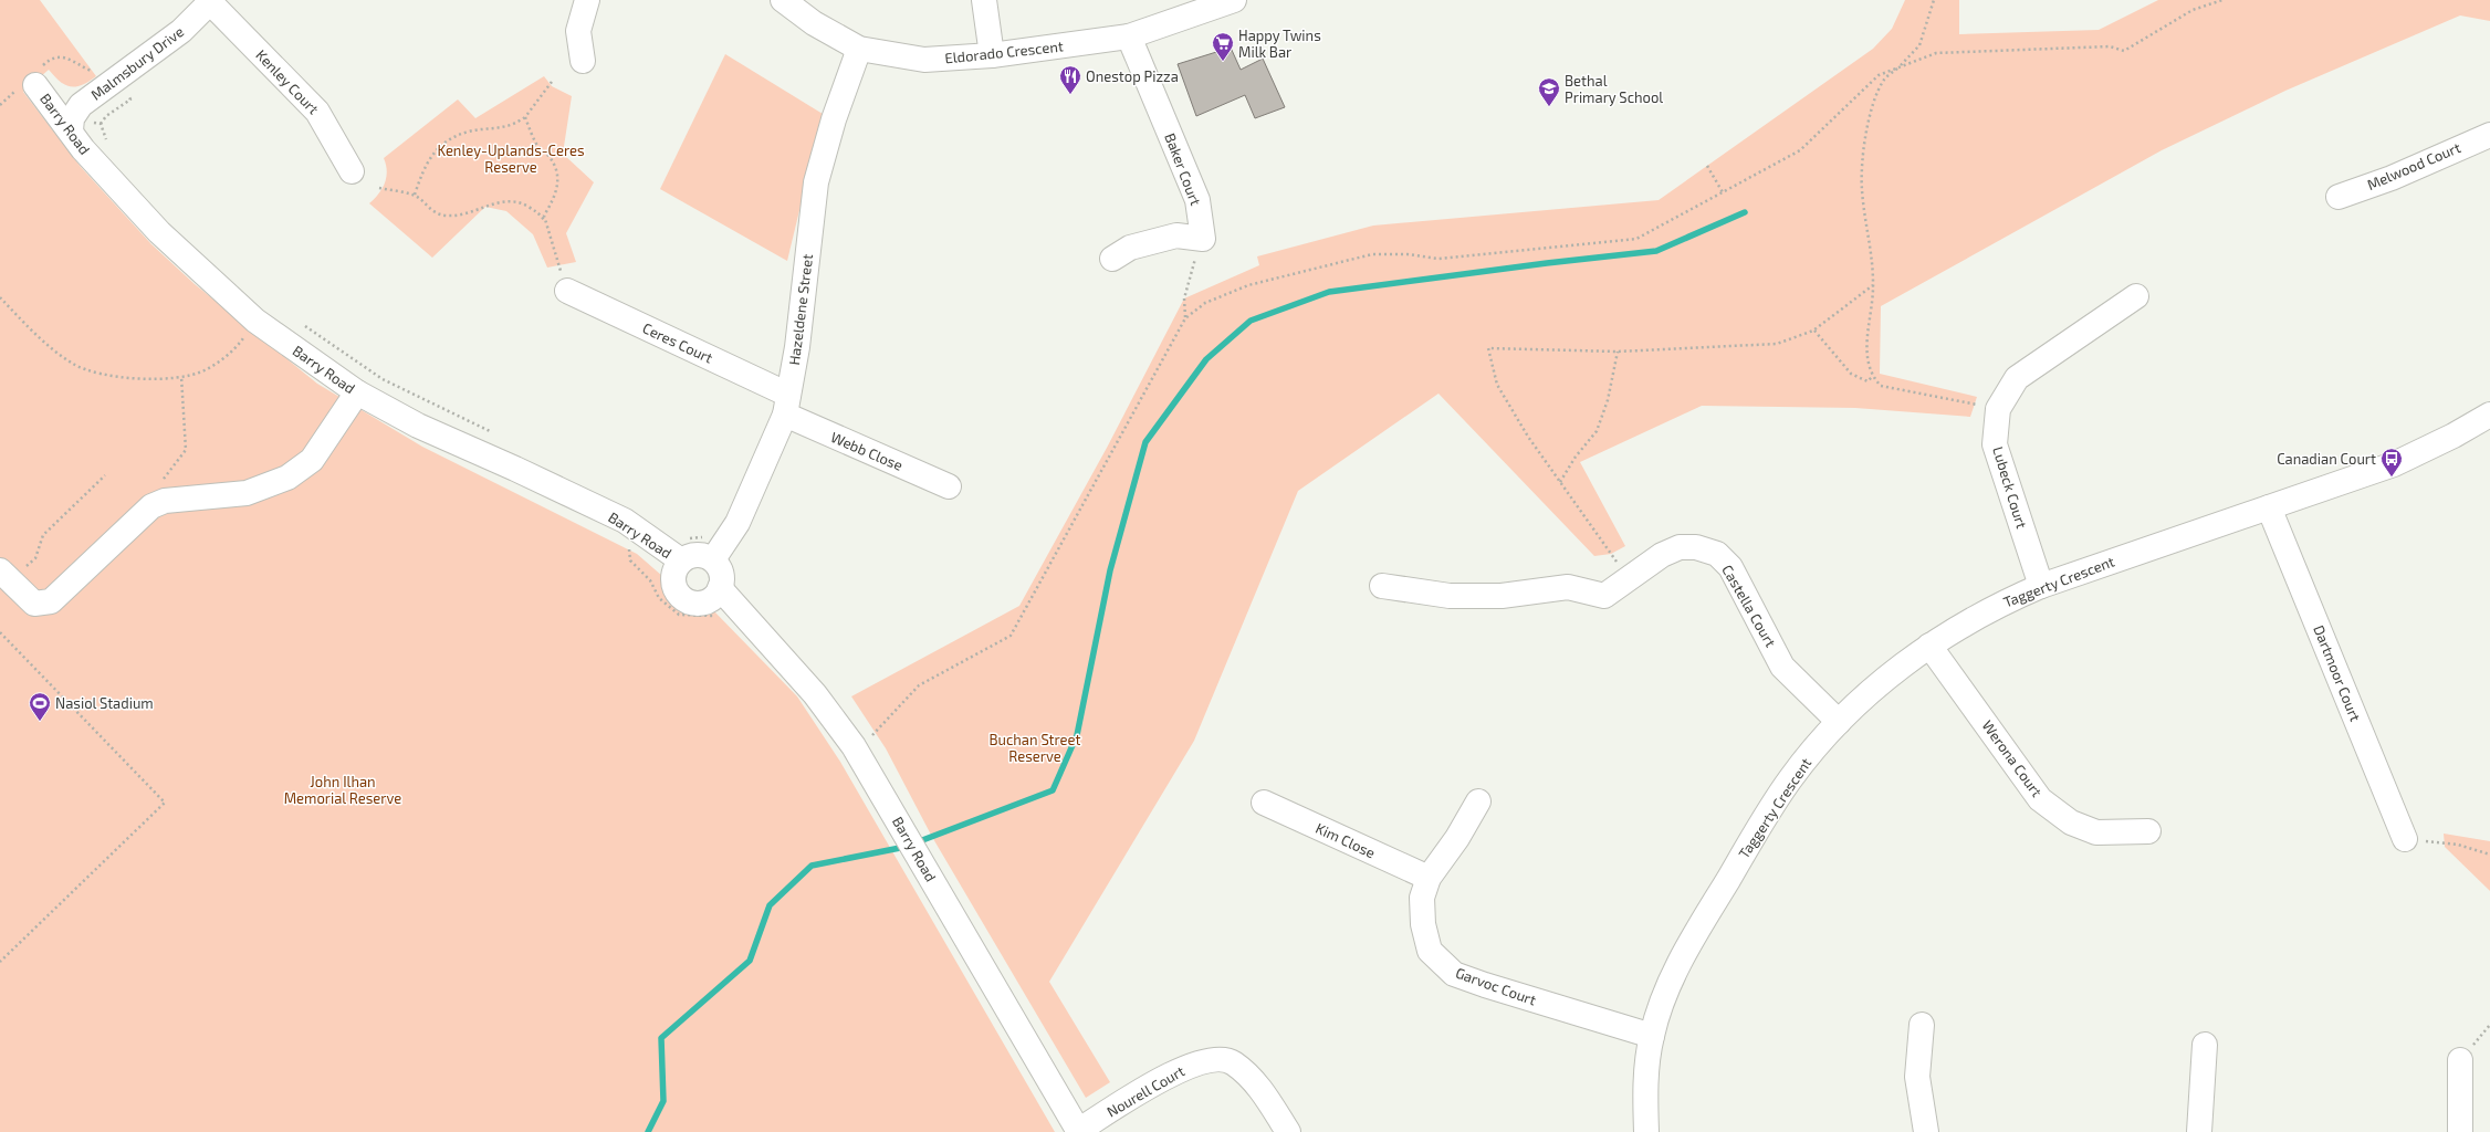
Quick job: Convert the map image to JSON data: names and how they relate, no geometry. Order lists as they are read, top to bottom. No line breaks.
{"streets":{"street":["Eldorado Crescent","Malmsbury Drive","Kenley Court","Barry Road","Melwood Court","Baker Court","Hazeldene Street","Ceres Court","Webb Close","Lubeck Court","Taggerty Crescent","Castella Court","Dartmoor Court","Werona Court","Kim Close","Garvoc Court","Nourell Court"]},"crossings":[["Eldorado Crescent","Baker Court"],["Eldorado Crescent","Hazeldene Street"],["Malmsbury Drive","Kenley Court"],["Malmsbury Drive","Barry Road"],["Barry Road","Hazeldene Street"],["Barry Road","Nourell Court"],["Hazeldene Street","Ceres Court"],["Hazeldene Street","Webb Close"],["Ceres Court","Webb Close"],["Lubeck Court","Taggerty Crescent"],["Taggerty Crescent","Castella Court"],["Taggerty Crescent","Dartmoor Court"],["Taggerty Crescent","Werona Court"],["Taggerty Crescent","Garvoc Court"],["Kim Close","Garvoc Court"]],"parks":["Kenley-Uplands-Ceres Reserve","Buchan Street Reserve","John Ilhan Memorial Reserve"],"places":{"supermarket":["Happy Twins Milk Bar"],"restaurant":["Onestop Pizza"],"school or university":["Bethal Primary School"],"bus stop":["Canadian Court"],"sports":["Nasiol Stadium"]}}
